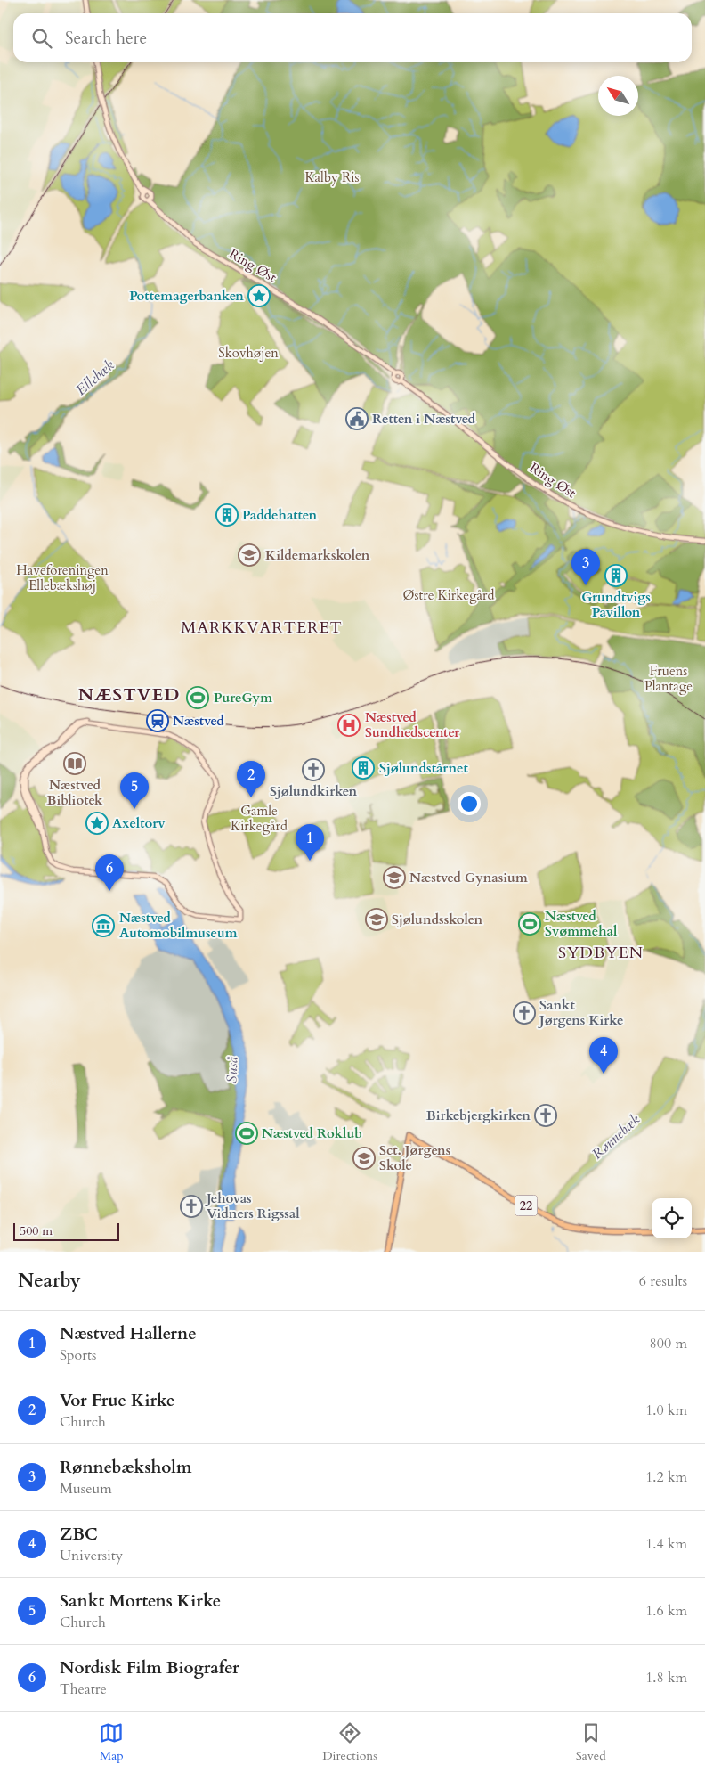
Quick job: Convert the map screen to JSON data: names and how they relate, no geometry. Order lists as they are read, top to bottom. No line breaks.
{"streets":{"main road":["Ring Øst","22"]},"districts":["MARKKVARTERET","NÆSTVED","SYDBYEN"],"water":["Ellebæk","Suså","Rønnebæk"],"parks":["Kalby Ris","Skovhøjen","Haveforeningen Ellebækshøj","Østre Kirkegård","Fruens Plantage","Gamle Kirkegård"],"places":{"place":["Pottemagerbanken","Axeltorv"],"public building":["Retten i Næstved"],"building":["Paddehatten","Grundtvigs Pavillon","Sjølundstårnet"],"school or university":["Kildemarkskolen","Næstved Gynasium","Sjølundsskolen","Sct. Jørgens Skole"],"sports":["PureGym","Næstved Svømmehal","Næstved Roklub"],"station":["Næstved"],"hospital":["Næstved Sundhedscenter"],"library":["Næstved Bibliotek"],"church":["Sjølundkirken","Sankt Jørgens Kirke","Birkebjergkirken","Jehovas Vidners Rigssal"],"museum":["Næstved Automobilmuseum"]},"scale_bar":"500 m","north":"top left","page":{"search":"Search here","pins":["3","2","5","1","6","4"],"scale":"500 m","heading":["Nearby","6 results"],"list":[{"mark":"1","name":"Næstved Hallerne","note":"Sports","value":"800 m"},{"mark":"2","name":"Vor Frue Kirke","note":"Church","value":"1.0 km"},{"mark":"3","name":"Rønnebæksholm","note":"Museum","value":"1.2 km"},{"mark":"4","name":"ZBC","note":"University","value":"1.4 km"},{"mark":"5","name":"Sankt Mortens Kirke","note":"Church","value":"1.6 km"},{"mark":"6","name":"Nordisk Film Biografer","note":"Theatre","value":"1.8 km"}],"nav":["Map","Directions","Saved"]}}
